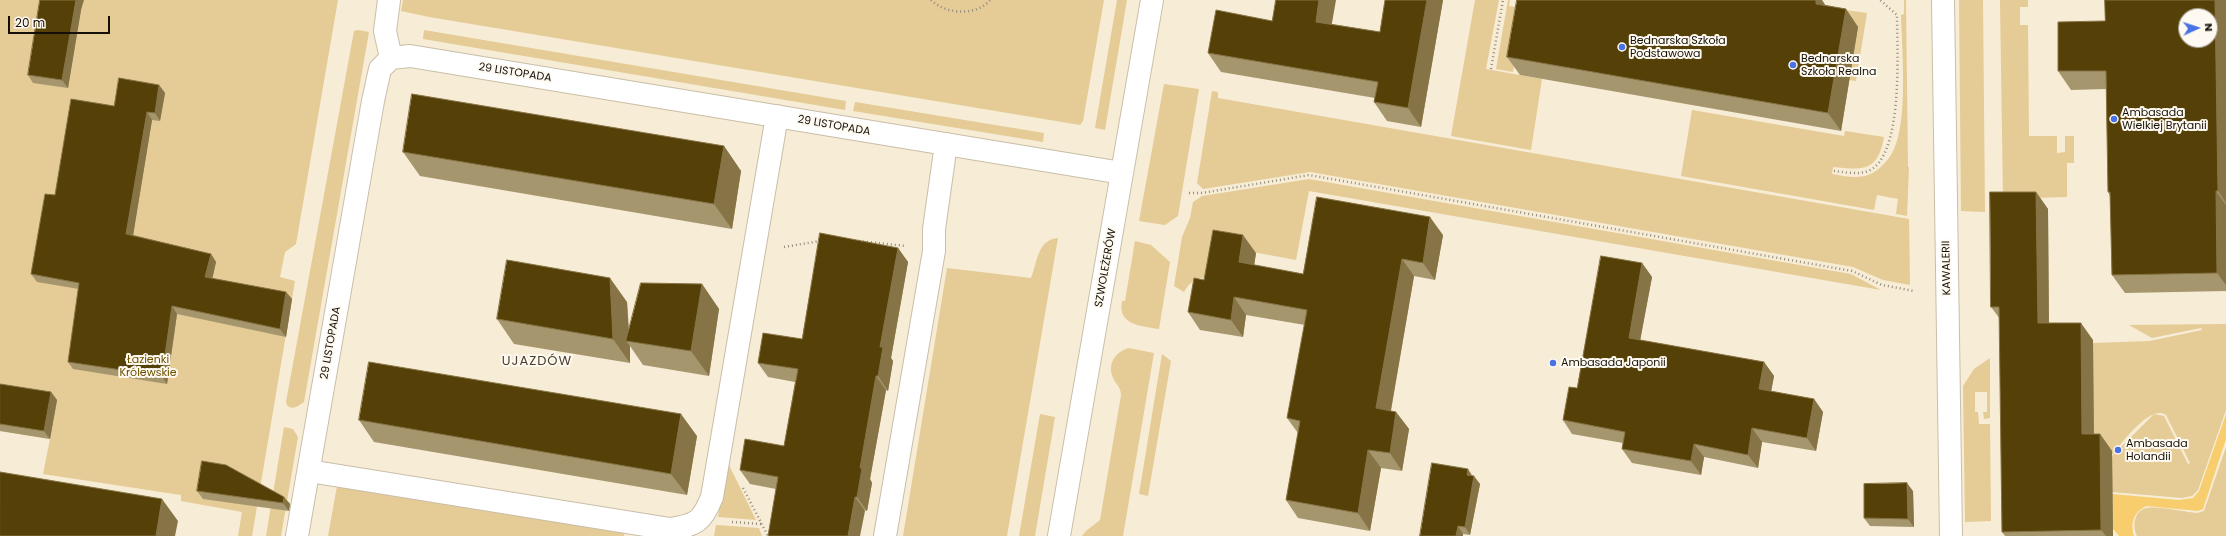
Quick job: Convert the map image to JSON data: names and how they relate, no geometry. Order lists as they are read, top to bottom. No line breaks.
{"streets":{"street":["29 LISTOPADA","SZWOLEŻERÓW","KAWALERII"]},"crossings":[["29 LISTOPADA","SZWOLEŻERÓW"]],"districts":["UJAZDÓW"],"parks":["Łazienki Królewskie"],"places":["Bednarska Szkoła Podstawowa","Bednarska Szkoła Realna","Ambasada Wielkiej Brytanii","Ambasada Japonii","Ambasada Holandii"],"scale_bar":"20 m","north":"right"}
